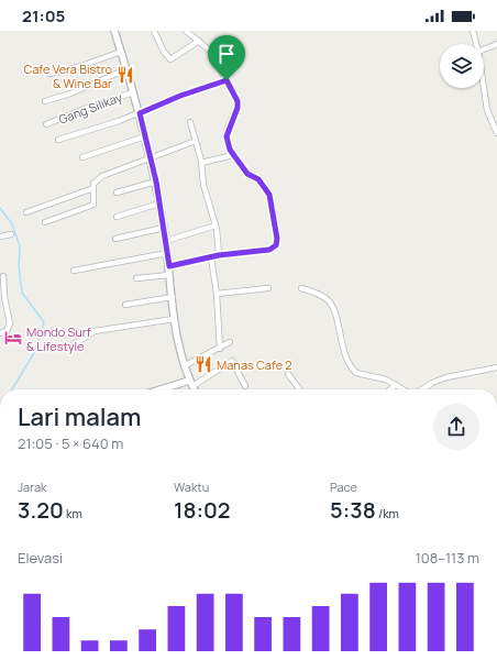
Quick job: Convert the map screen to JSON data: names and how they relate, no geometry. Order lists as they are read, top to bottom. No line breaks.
{"streets":{"street":["Gang Silikay"]},"places":{"restaurant":["Cafe Vera Bistro & Wine Bar","Manas Cafe 2"],"hotel":["Mondo Surf & Lifestyle"]},"page":{"status":"21:05","heading":["Lari malam","21:05 · 5 × 640 m"],"stats":[["Jarak","3.20 km"],["Waktu","18:02"],["Pace","5:38 /km"]],"chart":["Elevasi","108–113 m"]}}
